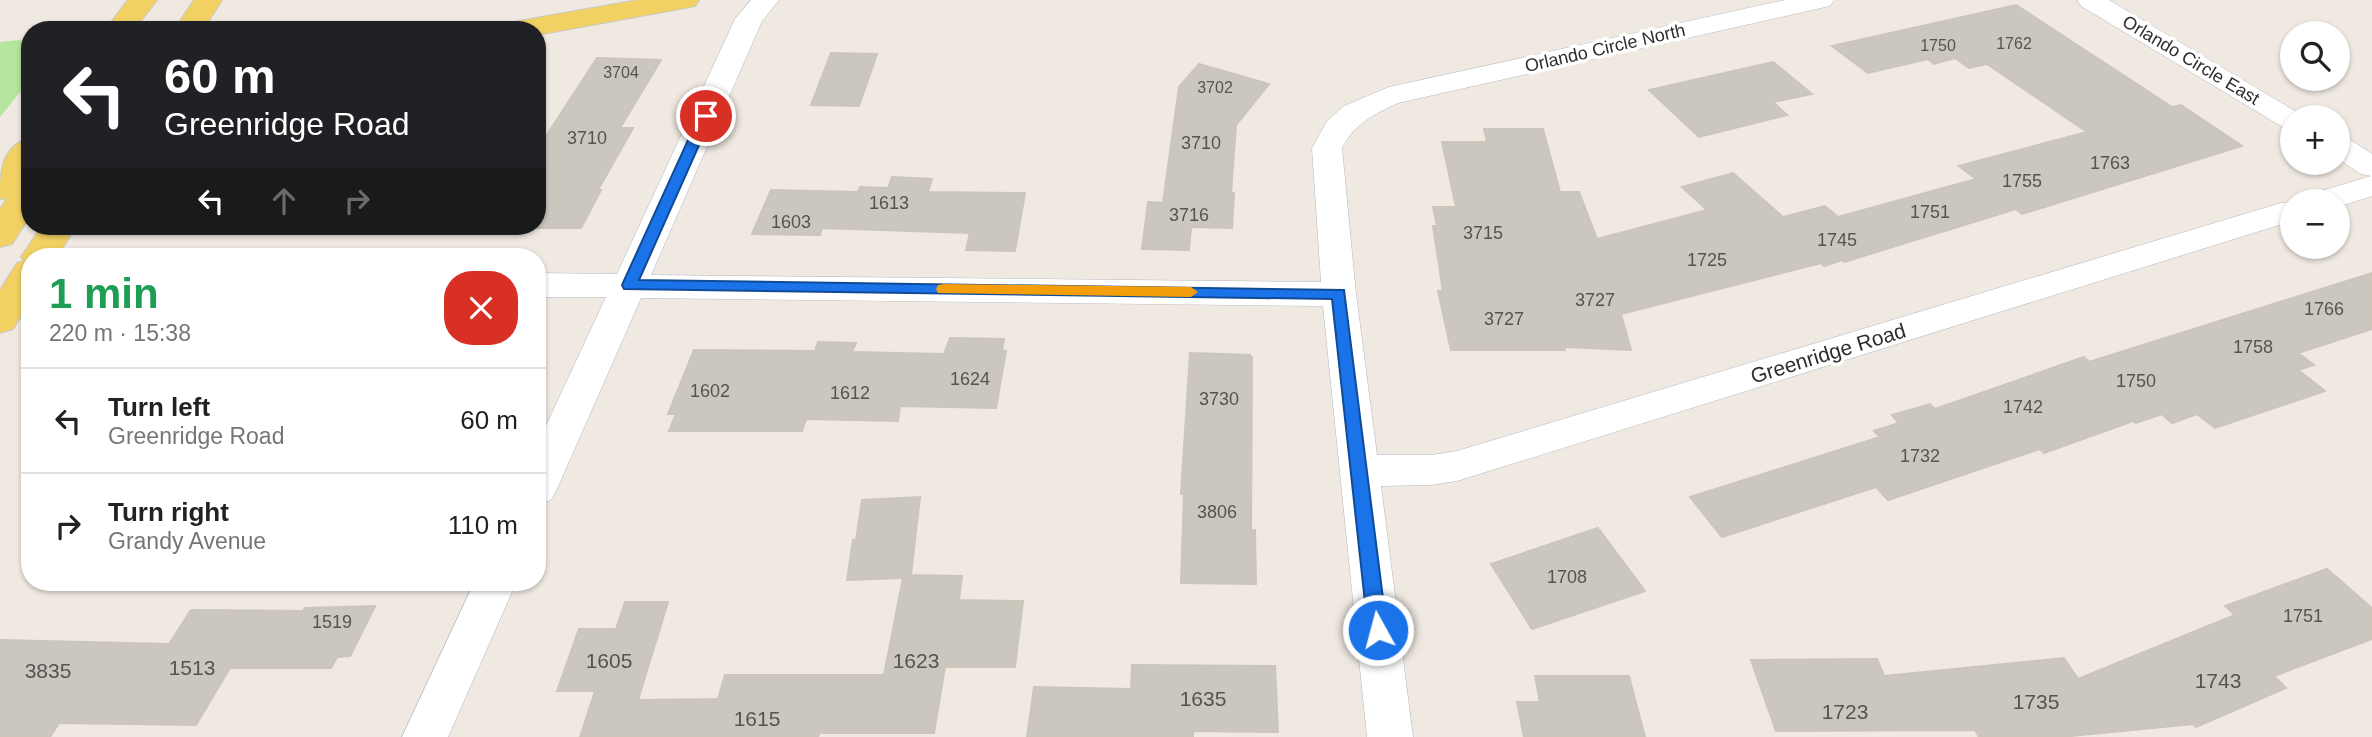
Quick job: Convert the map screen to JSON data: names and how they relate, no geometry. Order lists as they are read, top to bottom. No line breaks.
{"streets":{"street":["Orlando Circle North","Orlando Circle East","Greenridge Road"]},"crossings":[["Orlando Circle North","Greenridge Road"]],"house_numbers":["1762","1750","3704","3702","3710","3710","1763","1755","1613","1751","3716","1603","3715","1745","1725","3727","1766","3727","1758","1624","1750","1602","1612","3730","1742","1732","3806","1708","1751","1519","1605","1623","1513","3835","1743","1635","1735","1723","1615"],"page":{"map_buttons":["+","−"],"turn":["60 m","Greenridge Road"],"heading":["1 min","220 m · 15:38"],"list":[{"name":"Turn left","note":"Greenridge Road","value":"60 m"},{"name":"Turn right","note":"Grandy Avenue","value":"110 m"}]}}
